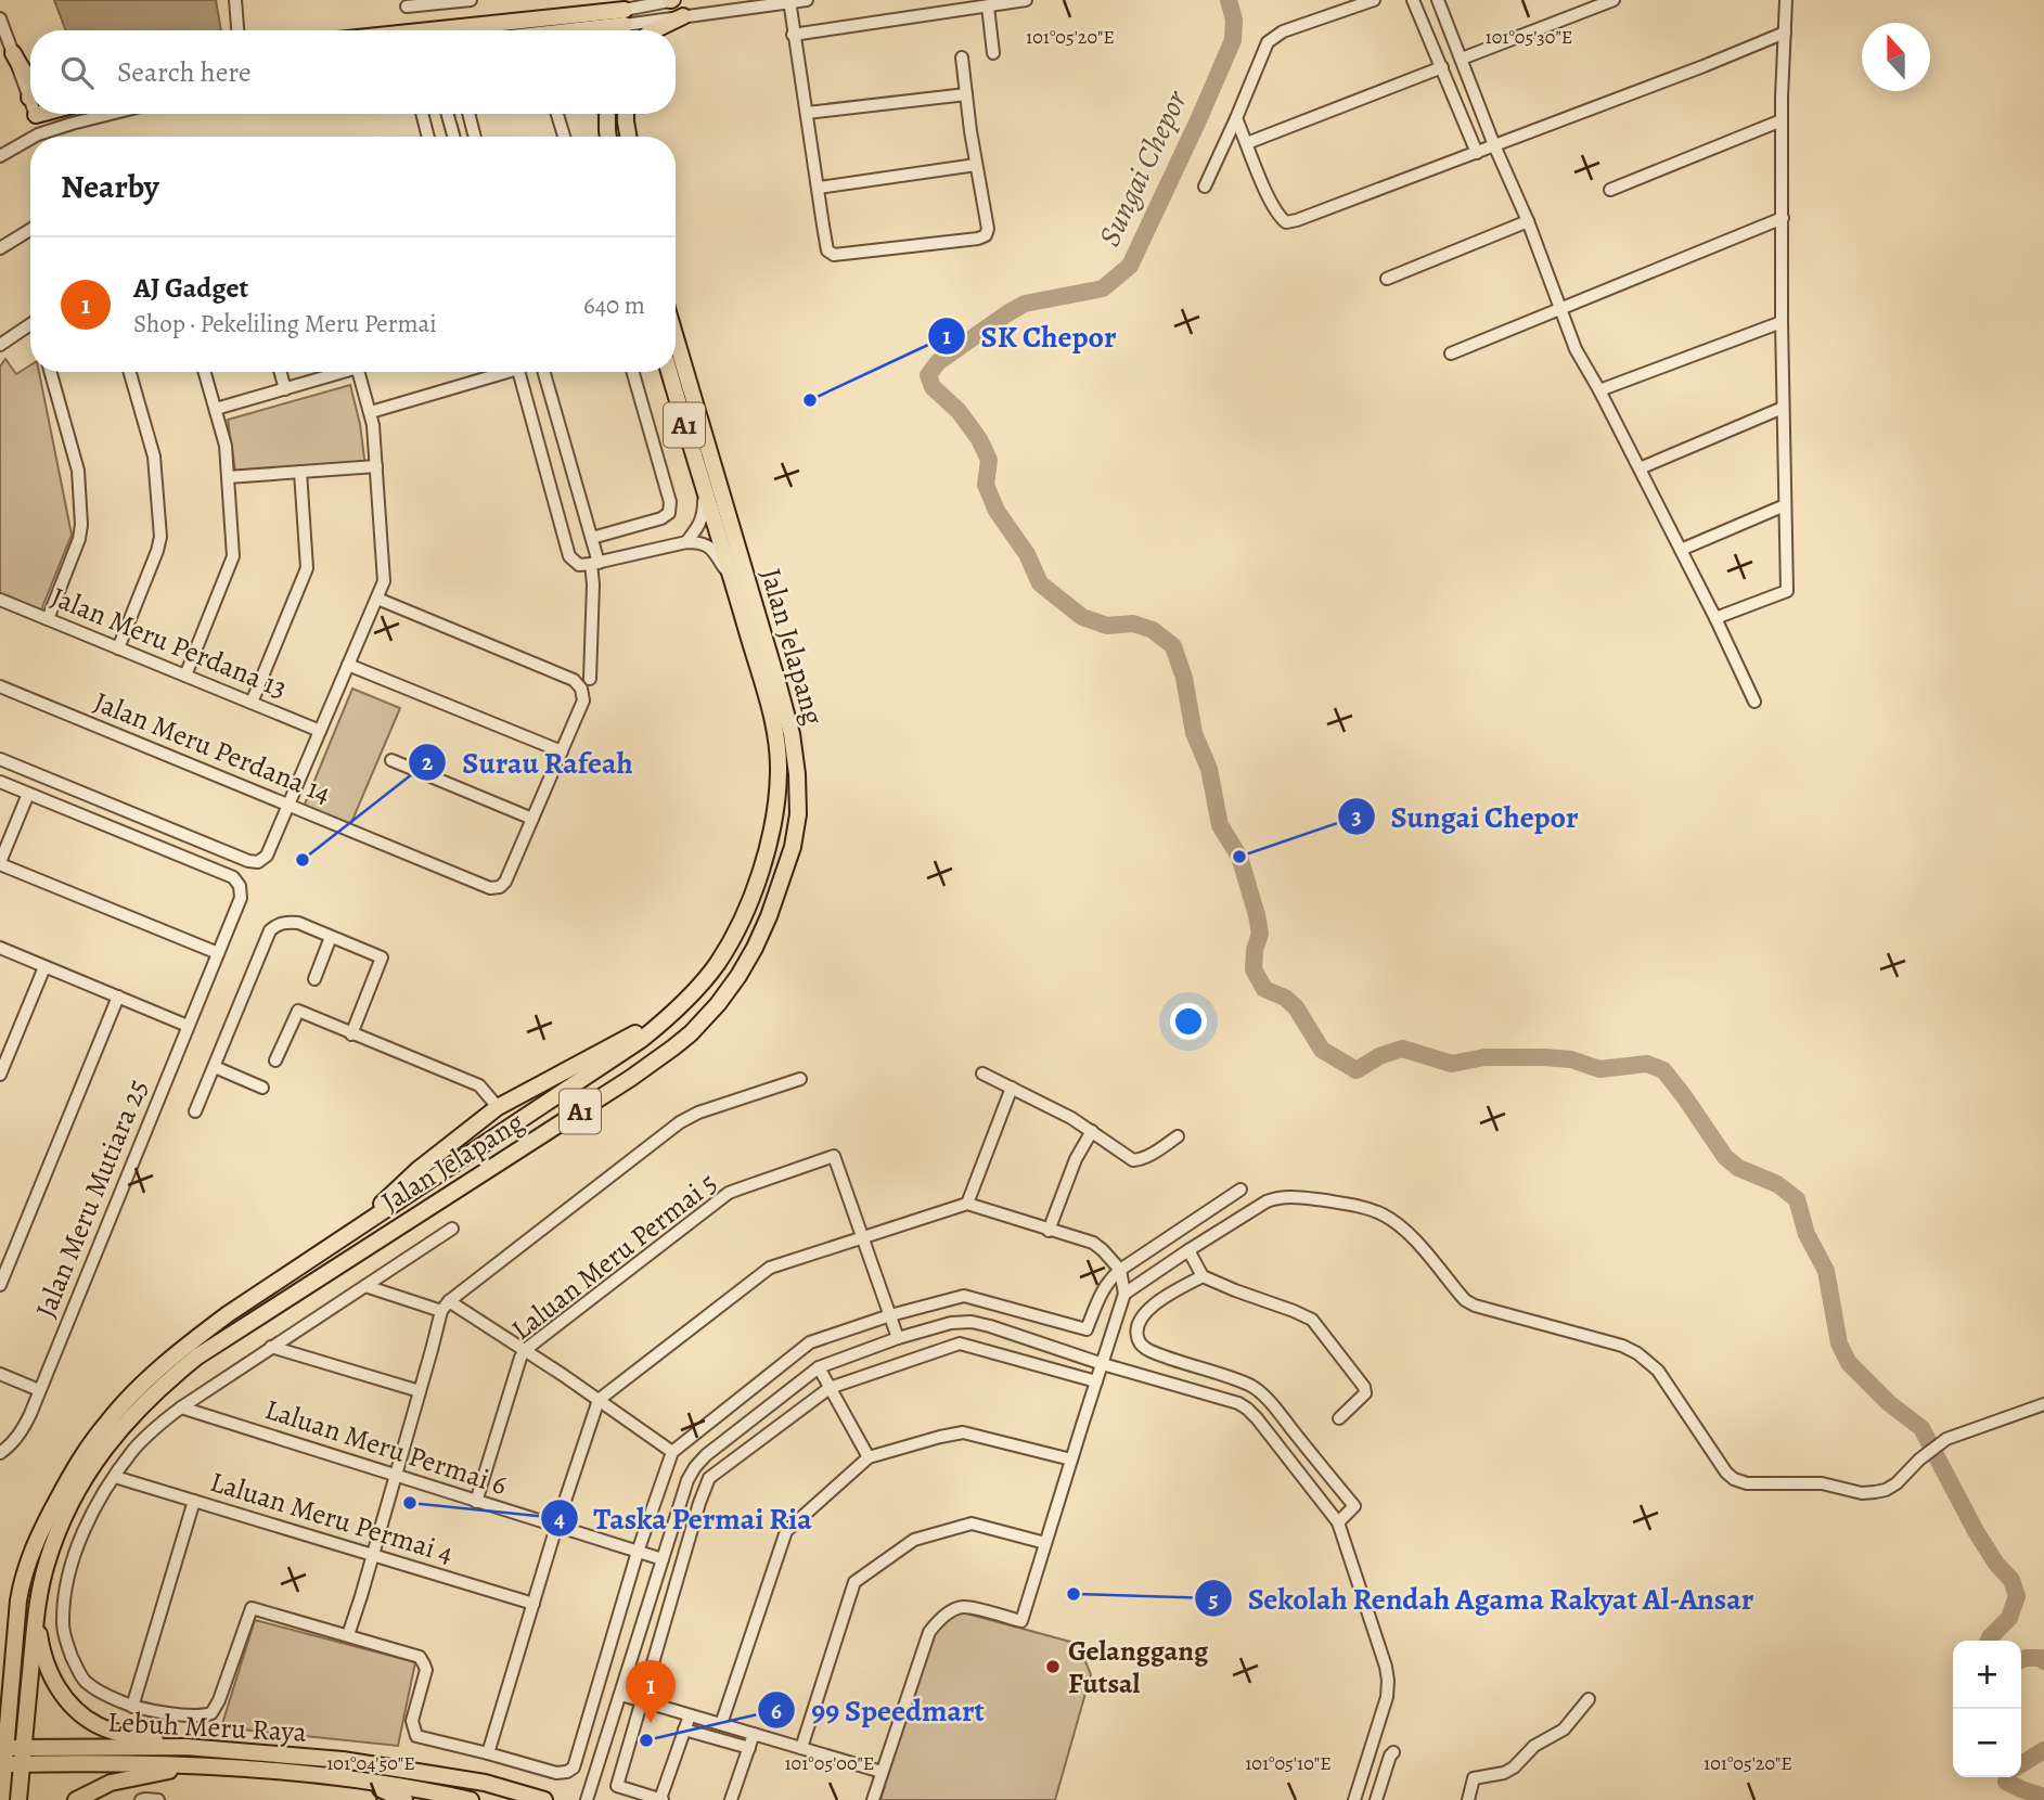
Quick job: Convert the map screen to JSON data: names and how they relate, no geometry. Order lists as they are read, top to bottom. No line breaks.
{"streets":{"main road":["A1","Jalan Jelapang","Lebuh Meru Raya"],"street":["Jalan Meru Perdana 13","Jalan Meru Perdana 14","Jalan Meru Mutiara 25","Laluan Meru Permai 5","Laluan Meru Permai 6","Laluan Meru Permai 4"]},"crossings":[["Jalan Jelapang","Lebuh Meru Raya"],["Laluan Meru Permai 5","Laluan Meru Permai 6"]],"water":["Sungai Chepor"],"places":["SK Chepor","Sungai Chepor","Surau Rafeah","Taska Permai Ria","Sekolah Rendah Agama Rakyat Al-Ansar","Gelanggang Futsal","99 Speedmart"],"north":"top","page":{"search":"Search here","heading":"Nearby","list":[{"mark":"1","name":"AJ Gadget","note":"Shop · Pekeliling Meru Permai","value":"640 m"}],"map_buttons":["+","−"],"pins":"1"},"coordinates":["101°05'20\"E","101°05'30\"E","101°04'50\"E","101°05'00\"E","101°05'10\"E"]}
